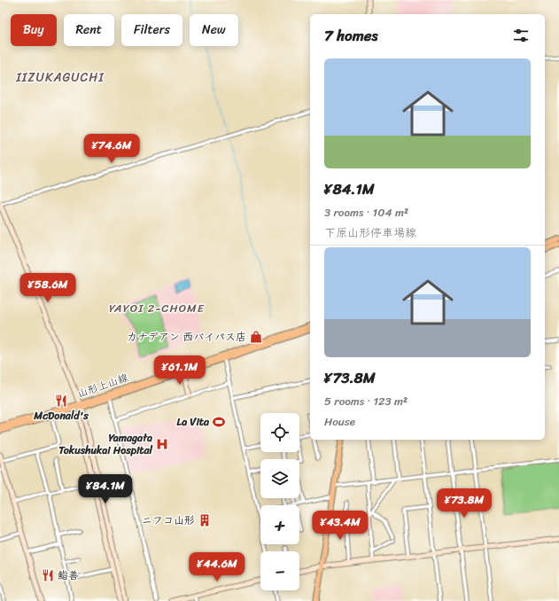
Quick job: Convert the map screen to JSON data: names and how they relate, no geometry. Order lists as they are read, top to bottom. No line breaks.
{"streets":{"main road":["山形上山線"]},"districts":["IIZUKAGUCHI","YAYOI 2-CHOME"],"places":{"shop":["カナデアン 西バイパス店"],"restaurant":["McDonald's","鮨善"],"sports":["La Vita"],"hospital":["Yamagata Tokushukai Hospital"],"building":["ニフコ山形"]},"page":{"chip":["Buy","Rent","Filters","New"],"heading":"7 homes","list":[{"name":"¥84.1M","note":"3 rooms · 104 m² · 下原山形停車場線"},{"name":"¥73.8M","note":"5 rooms · 123 m² · House"}],"price":["¥74.6M","¥58.6M","¥61.1M","¥84.1M","¥73.8M","¥43.4M","¥44.6M"],"map_buttons":["+","−"]}}
